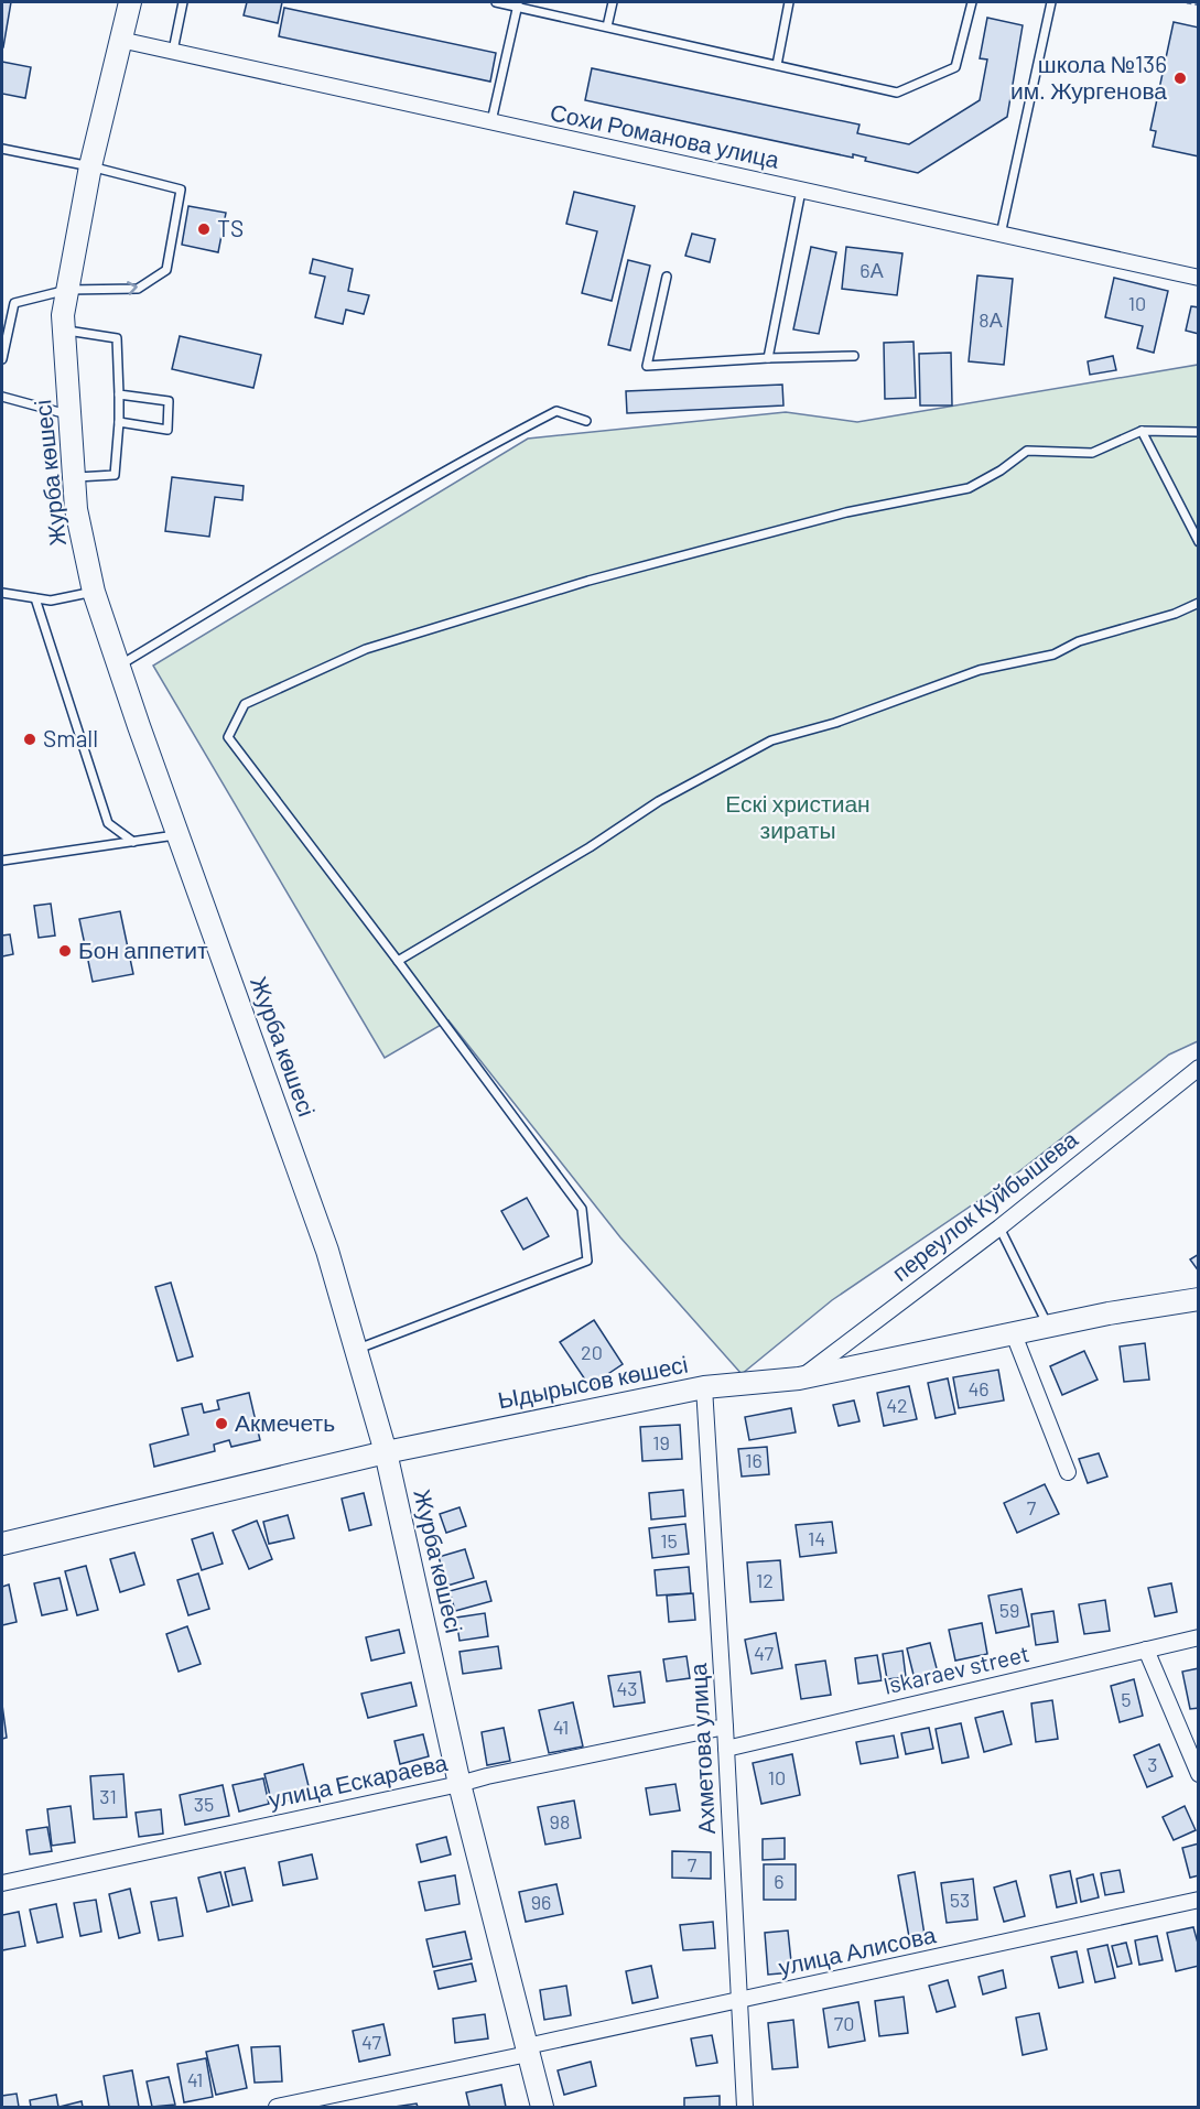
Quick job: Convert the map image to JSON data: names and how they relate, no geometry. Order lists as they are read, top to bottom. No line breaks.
{"streets":{"street":["Сохи Романова улица","Журба көшесі","переулок Куйбышева","Ыдырысов көшесі","Iskaraev street","Ахметова улица","улица Ескараева","улица Алисова"]},"crossings":[["Сохи Романова улица","Журба көшесі"],["Журба көшесі","Ыдырысов көшесі"],["Журба көшесі","улица Ескараева"],["Журба көшесі","улица Алисова"],["переулок Куйбышева","Ыдырысов көшесі"],["Ыдырысов көшесі","Ахметова улица"],["Iskaraev street","Ахметова улица"],["Ахметова улица","улица Ескараева"],["Ахметова улица","улица Алисова"]],"parks":["Ескі христиан зираты"],"places":["школа №136 им. Жургенова","TS","Small","Бон аппетит","Акмечеть"],"house_numbers":["6А","10","8А","20","46","42","19","16","7","14","15","12","59","47","43","5","41","3","10","31","35","98","7","6","53","96","70","47","41"]}
